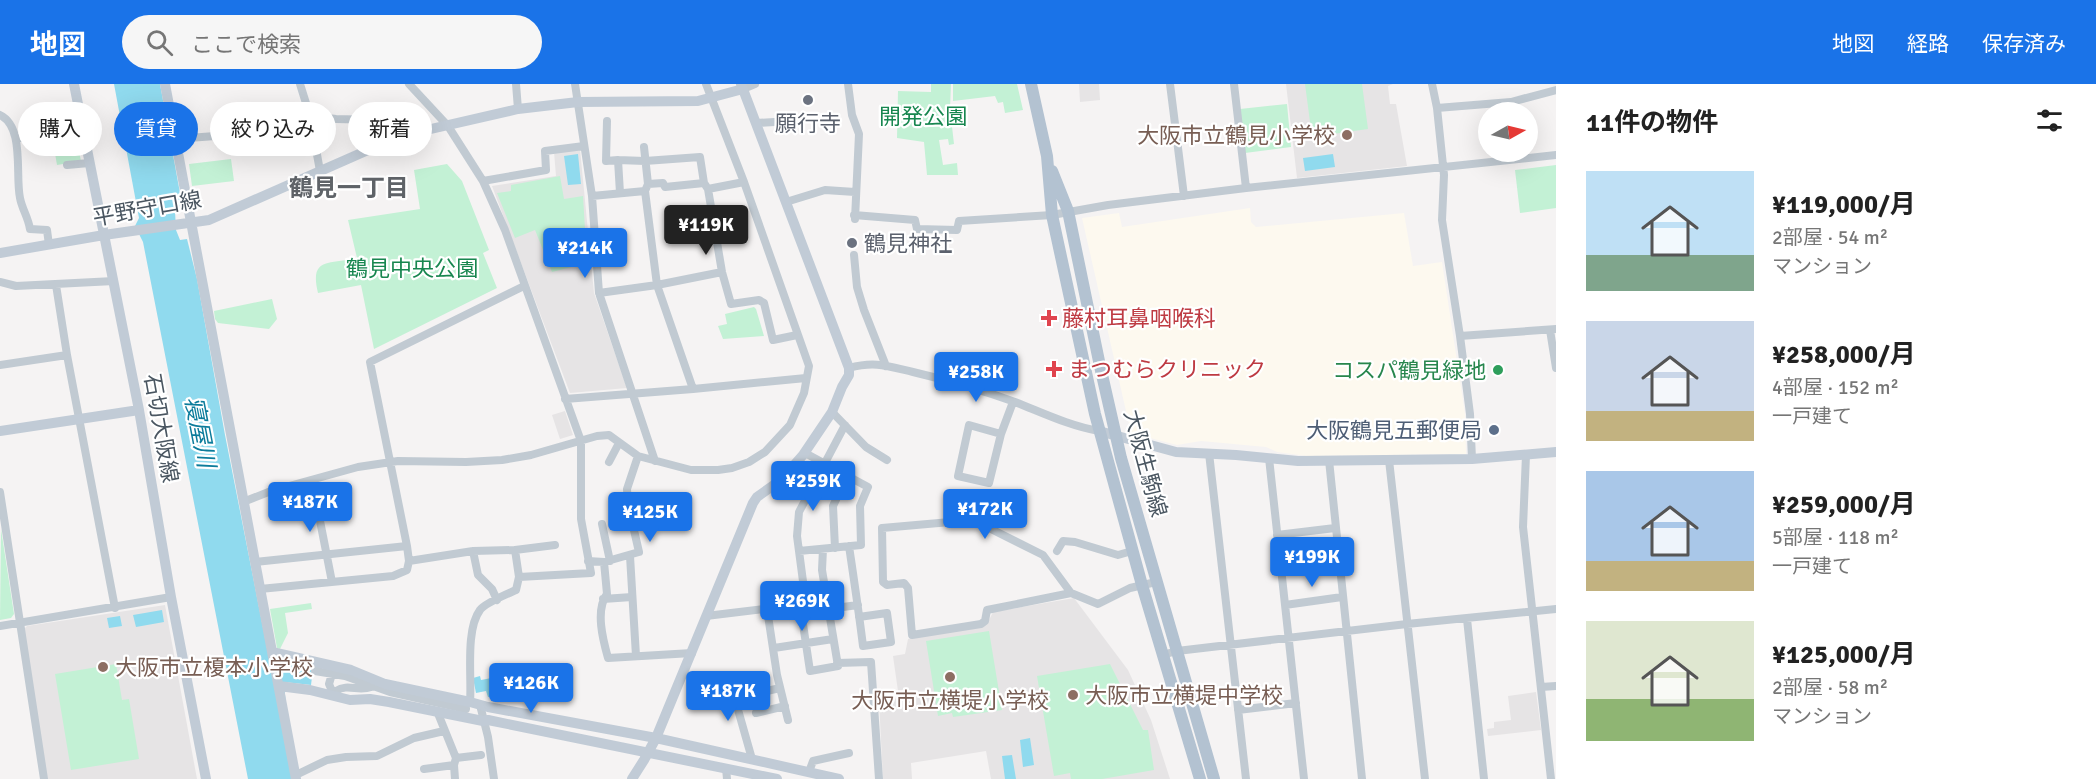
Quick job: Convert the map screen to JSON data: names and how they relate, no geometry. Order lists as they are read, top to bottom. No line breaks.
{"streets":{"main road":["大阪生駒線"],"street":["平野守口線","石切大阪線"]},"crossings":[["平野守口線","石切大阪線"]],"districts":["鶴見一丁目"],"water":["寝屋川"],"parks":["開発公園","鶴見中央公園"],"places":{"other":["願行寺","大阪市立鶴見小学校","鶴見神社","コスパ鶴見緑地","大阪鶴見五郵便局","大阪市立榎本小学校","大阪市立横堤小学校","大阪市立横堤中学校"],"health":["藤村耳鼻咽喉科","まつむらクリニック"]},"north":"right","page":{"header":"地図","search":"ここで検索","nav":["地図","経路","保存済み"],"heading":"11件の物件","chip":["購入","賃貸","絞り込み","新着"],"list":[{"name":"¥119,000/月","note":"2部屋 · 54 m² · マンション"},{"name":"¥258,000/月","note":"4部屋 · 152 m² · 一戸建て"},{"name":"¥259,000/月","note":"5部屋 · 118 m² · 一戸建て"},{"name":"¥125,000/月","note":"2部屋 · 58 m² · マンション"}],"price":["¥119K","¥214K","¥258K","¥259K","¥187K","¥172K","¥125K","¥199K","¥269K","¥126K","¥187K"]}}
